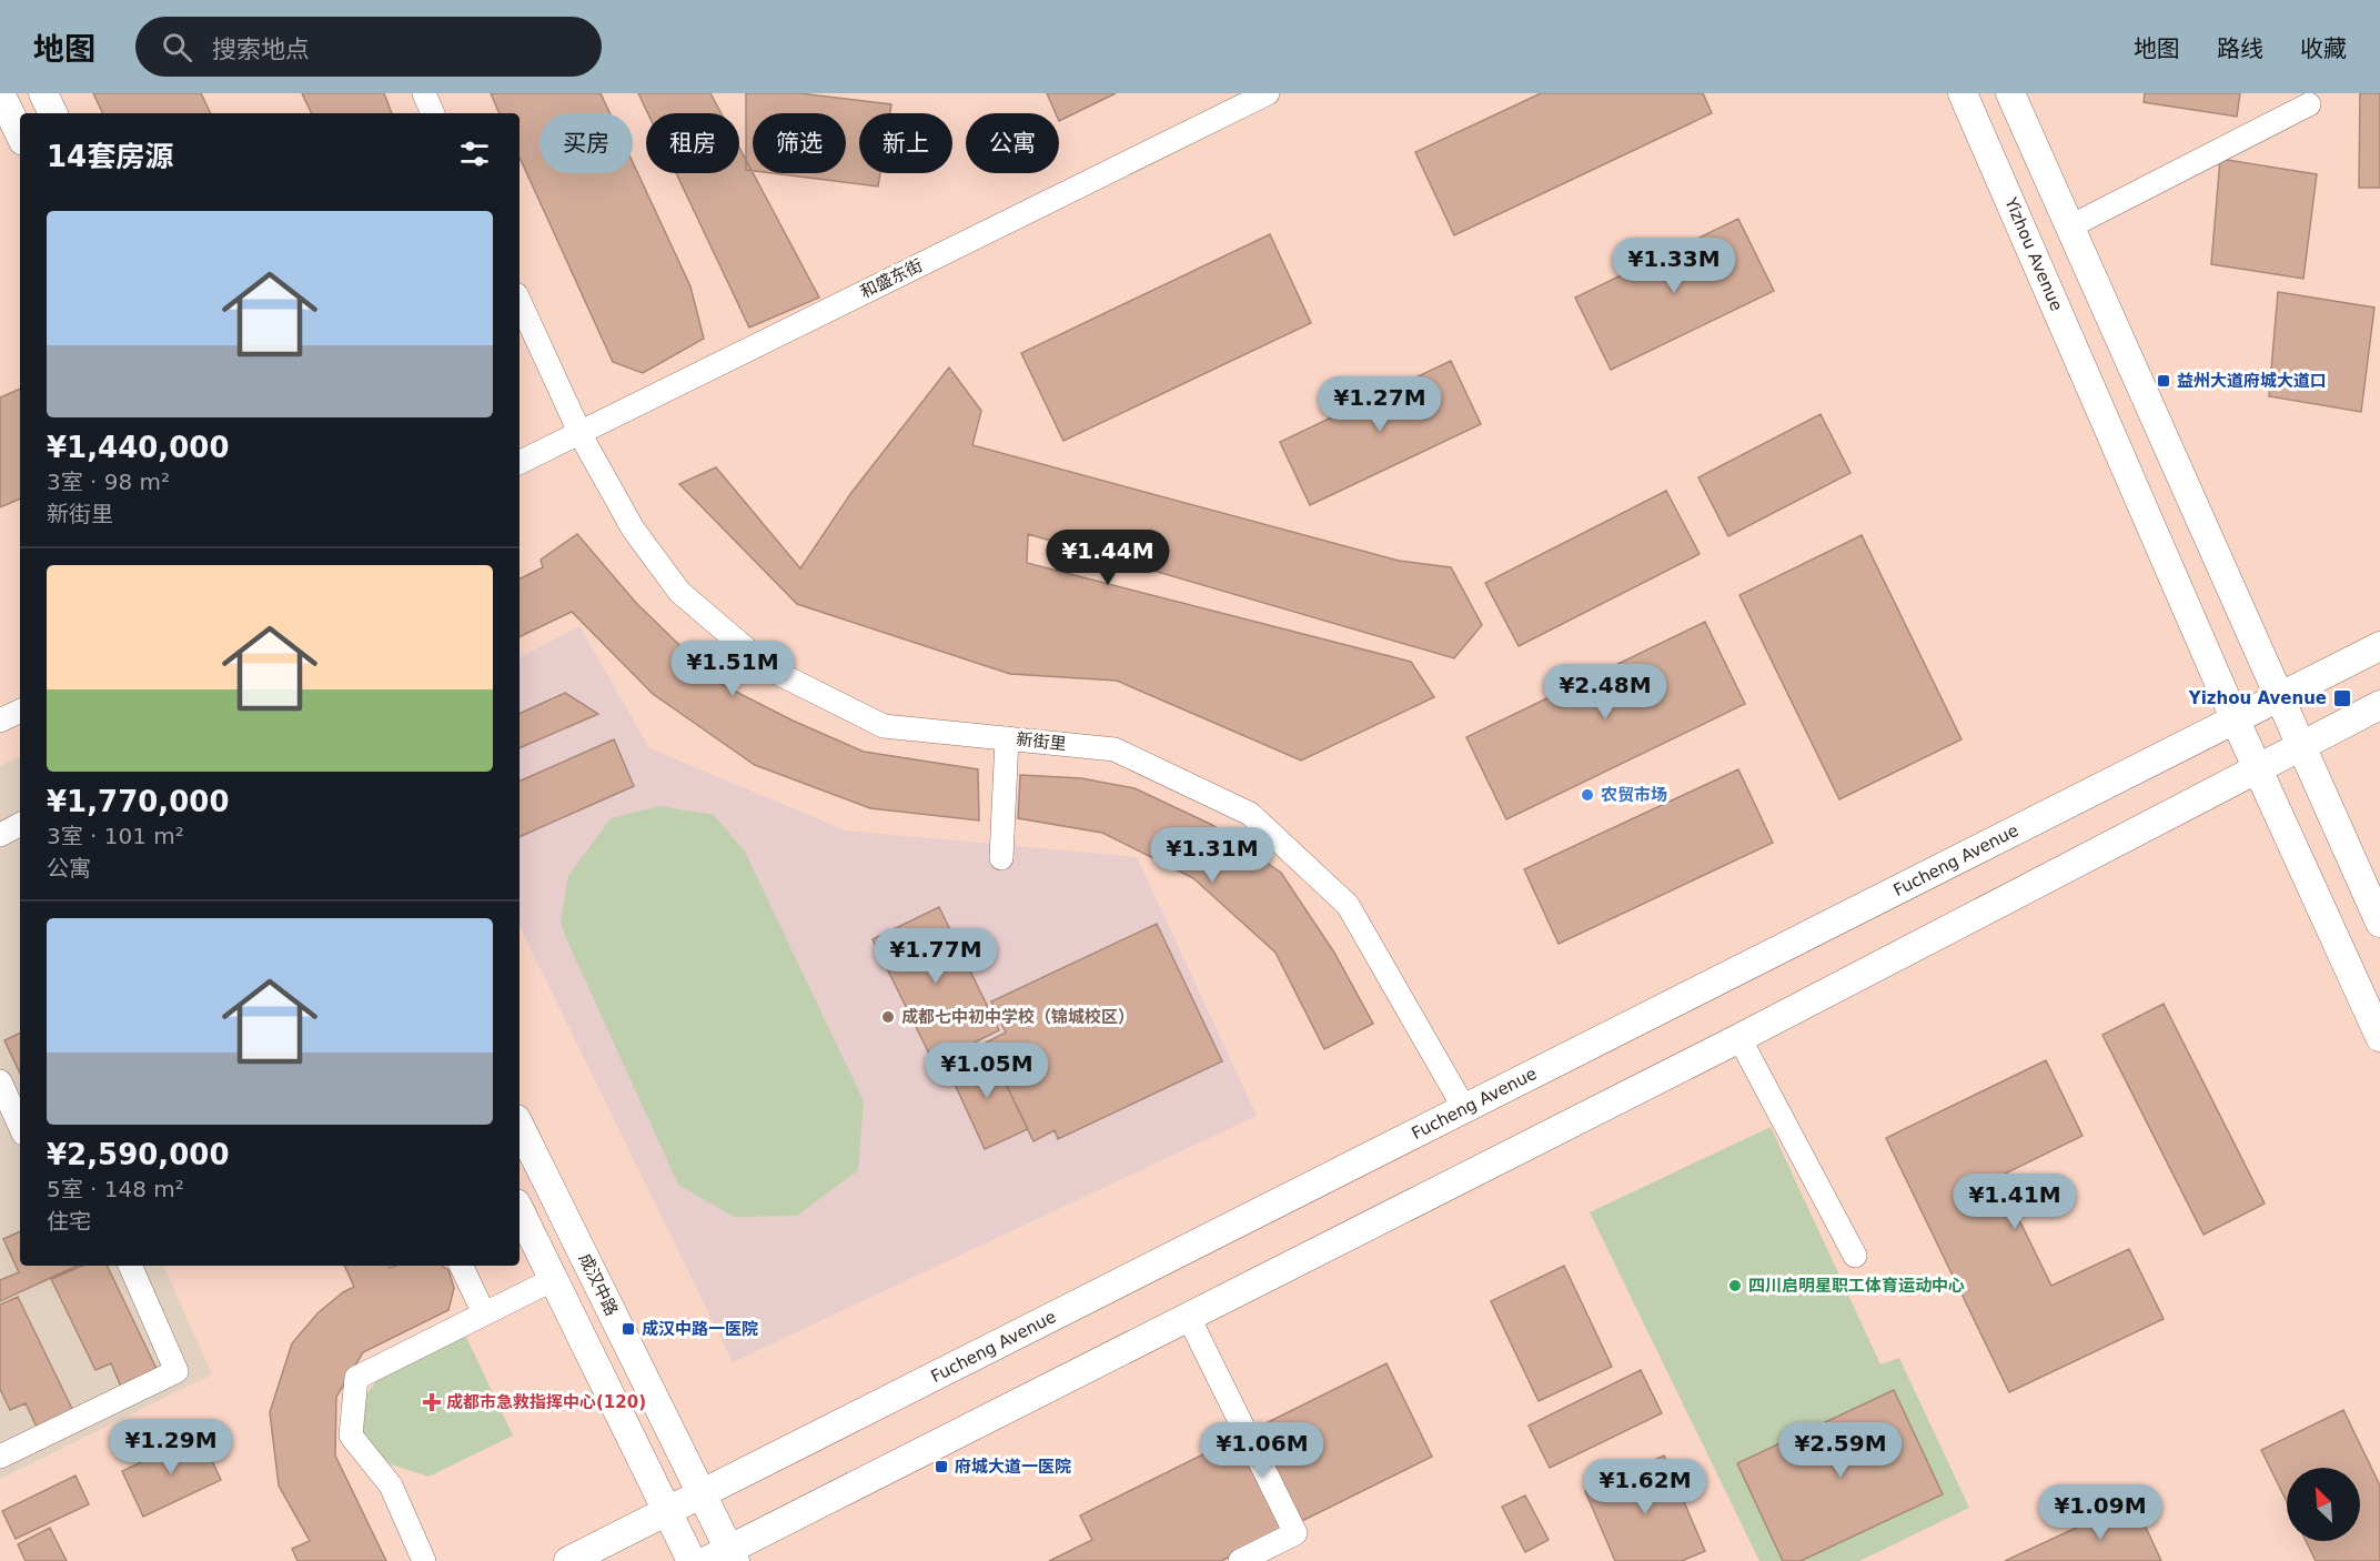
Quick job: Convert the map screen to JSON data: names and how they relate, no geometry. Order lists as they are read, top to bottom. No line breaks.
{"streets":{"main road":["Yizhou Avenue","Fucheng Avenue","成汉中路"],"street":["和盛东街","新街里"]},"crossings":[["Yizhou Avenue","Fucheng Avenue"],["和盛东街","新街里"],["新街里","Fucheng Avenue"],["Fucheng Avenue","成汉中路"]],"places":{"transit":["益州大道府城大道口","Yizhou Avenue","成汉中路一医院","府城大道一医院"],"other":["农贸市场","成都七中初中学校（锦城校区）","四川启明星职工体育运动中心"],"health":["成都市急救指挥中心(120)"]},"north":"top left","page":{"header":"地图","search":"搜索地点","nav":["地图","路线","收藏"],"chip":["买房","租房","筛选","新上","公寓"],"heading":"14套房源","list":[{"name":"¥1,440,000","note":"3室 · 98 m² · 新街里"},{"name":"¥1,770,000","note":"3室 · 101 m² · 公寓"},{"name":"¥2,590,000","note":"5室 · 148 m² · 住宅"}],"price":["¥1.33M","¥1.27M","¥1.44M","¥1.51M","¥2.48M","¥1.31M","¥1.77M","¥1.05M","¥1.41M","¥1.29M","¥1.06M","¥2.59M","¥1.62M","¥1.09M"]}}
